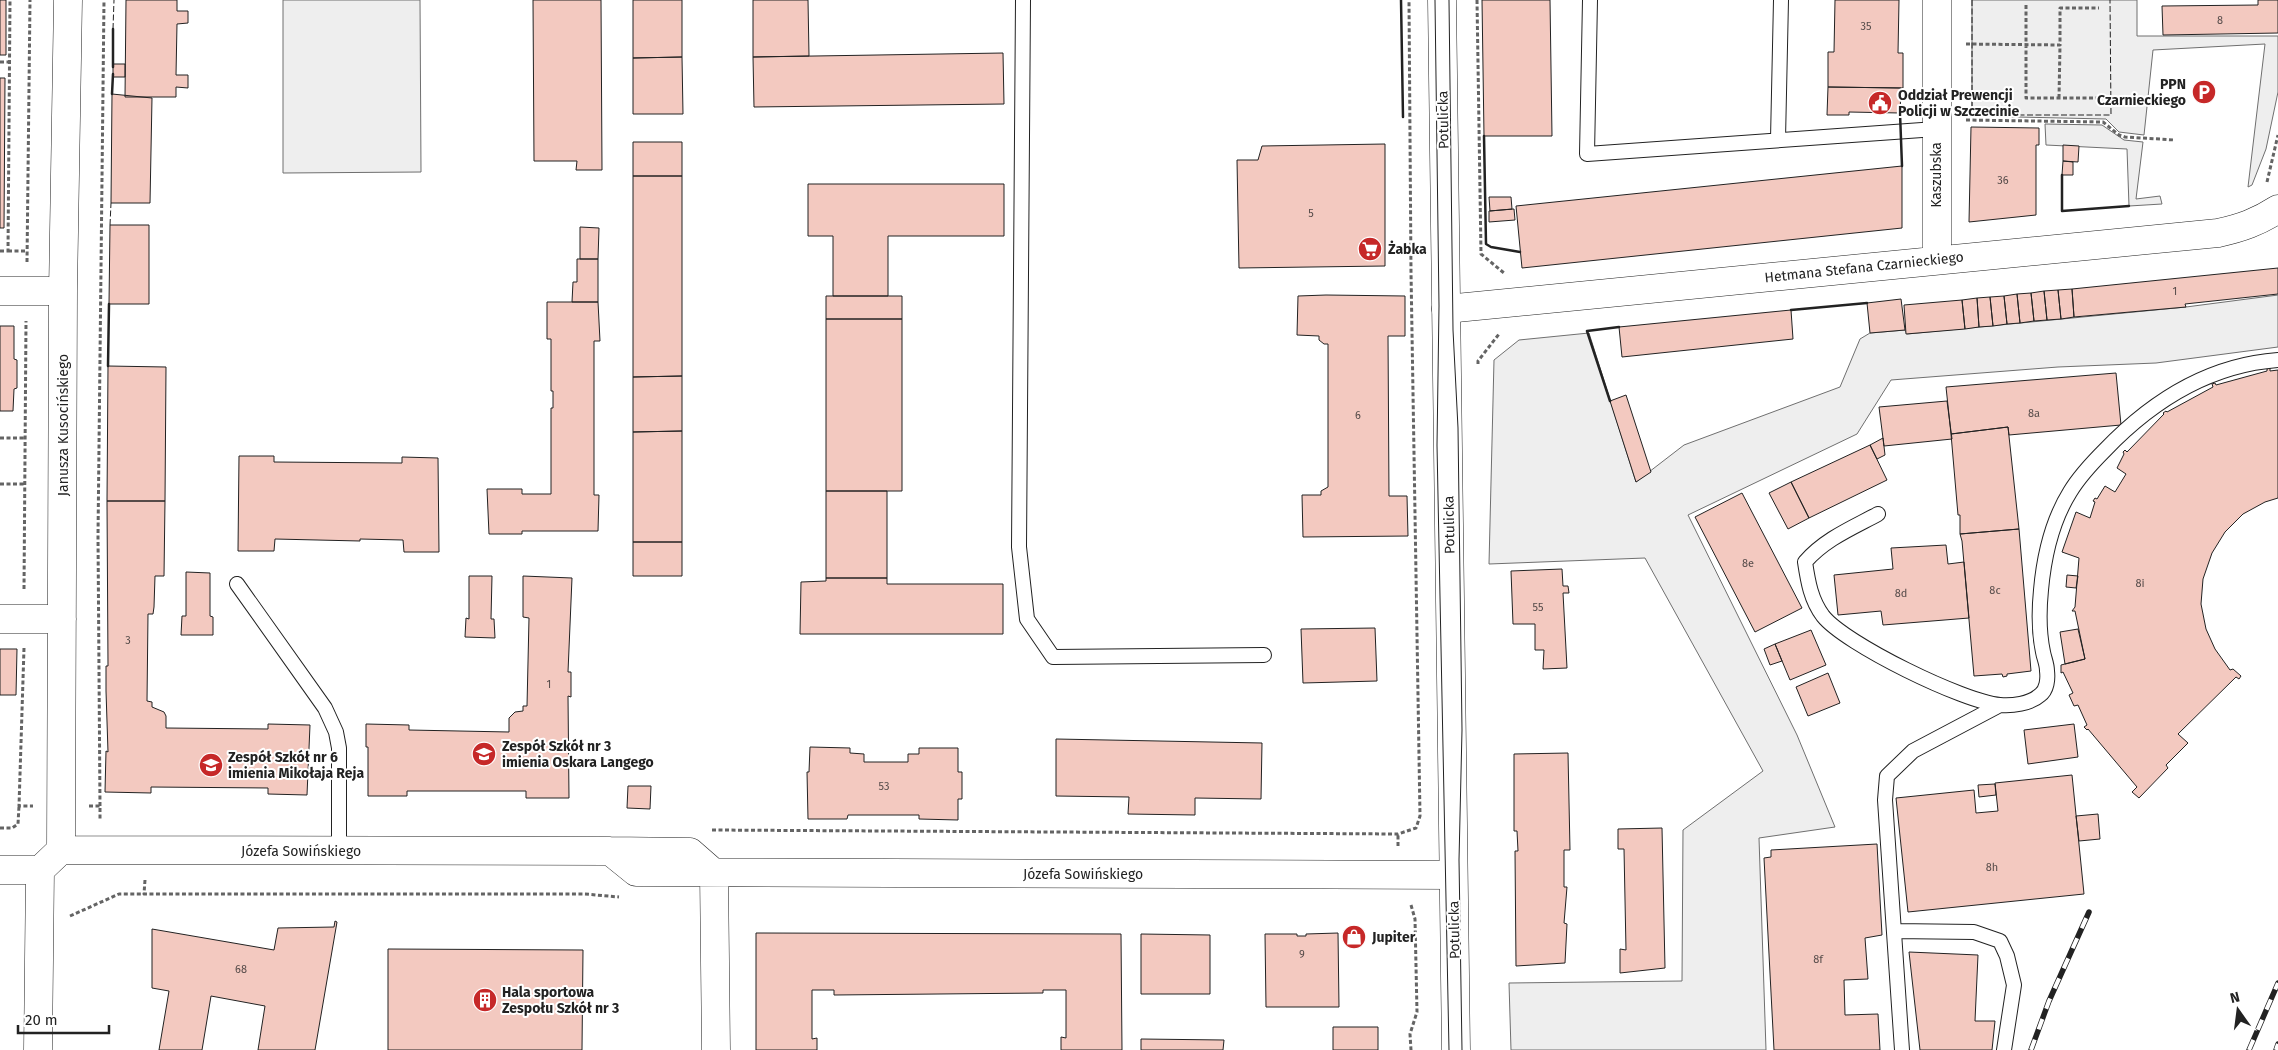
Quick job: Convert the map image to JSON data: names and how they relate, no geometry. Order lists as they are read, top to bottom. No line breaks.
{"streets":{"street":["Potulicka","Kaszubska","Hetmana Stefana Czarnieckiego","Janusza Kusocińskiego","Józefa Sowińskiego"]},"crossings":[["Potulicka","Hetmana Stefana Czarnieckiego"],["Potulicka","Józefa Sowińskiego"],["Kaszubska","Hetmana Stefana Czarnieckiego"],["Janusza Kusocińskiego","Józefa Sowińskiego"]],"places":{"parking":["PPN Czarnieckiego"],"public building":["Oddział Prewencji Policji w Szczecinie"],"supermarket":["Żabka"],"school or university":["Zespół Szkół nr 3 imienia Oskara Langego","Zespół Szkół nr 6 imienia Mikołaja Reja"],"shop":["Jupiter"],"building":["Hala sportowa Zespołu Szkół nr 3"]},"house_numbers":["8","35","36","5","1","8a","6","8e","8i","8c","8d","55","3","1","53","8h","9","8f","68"],"scale_bar":"20 m","north":"top"}
